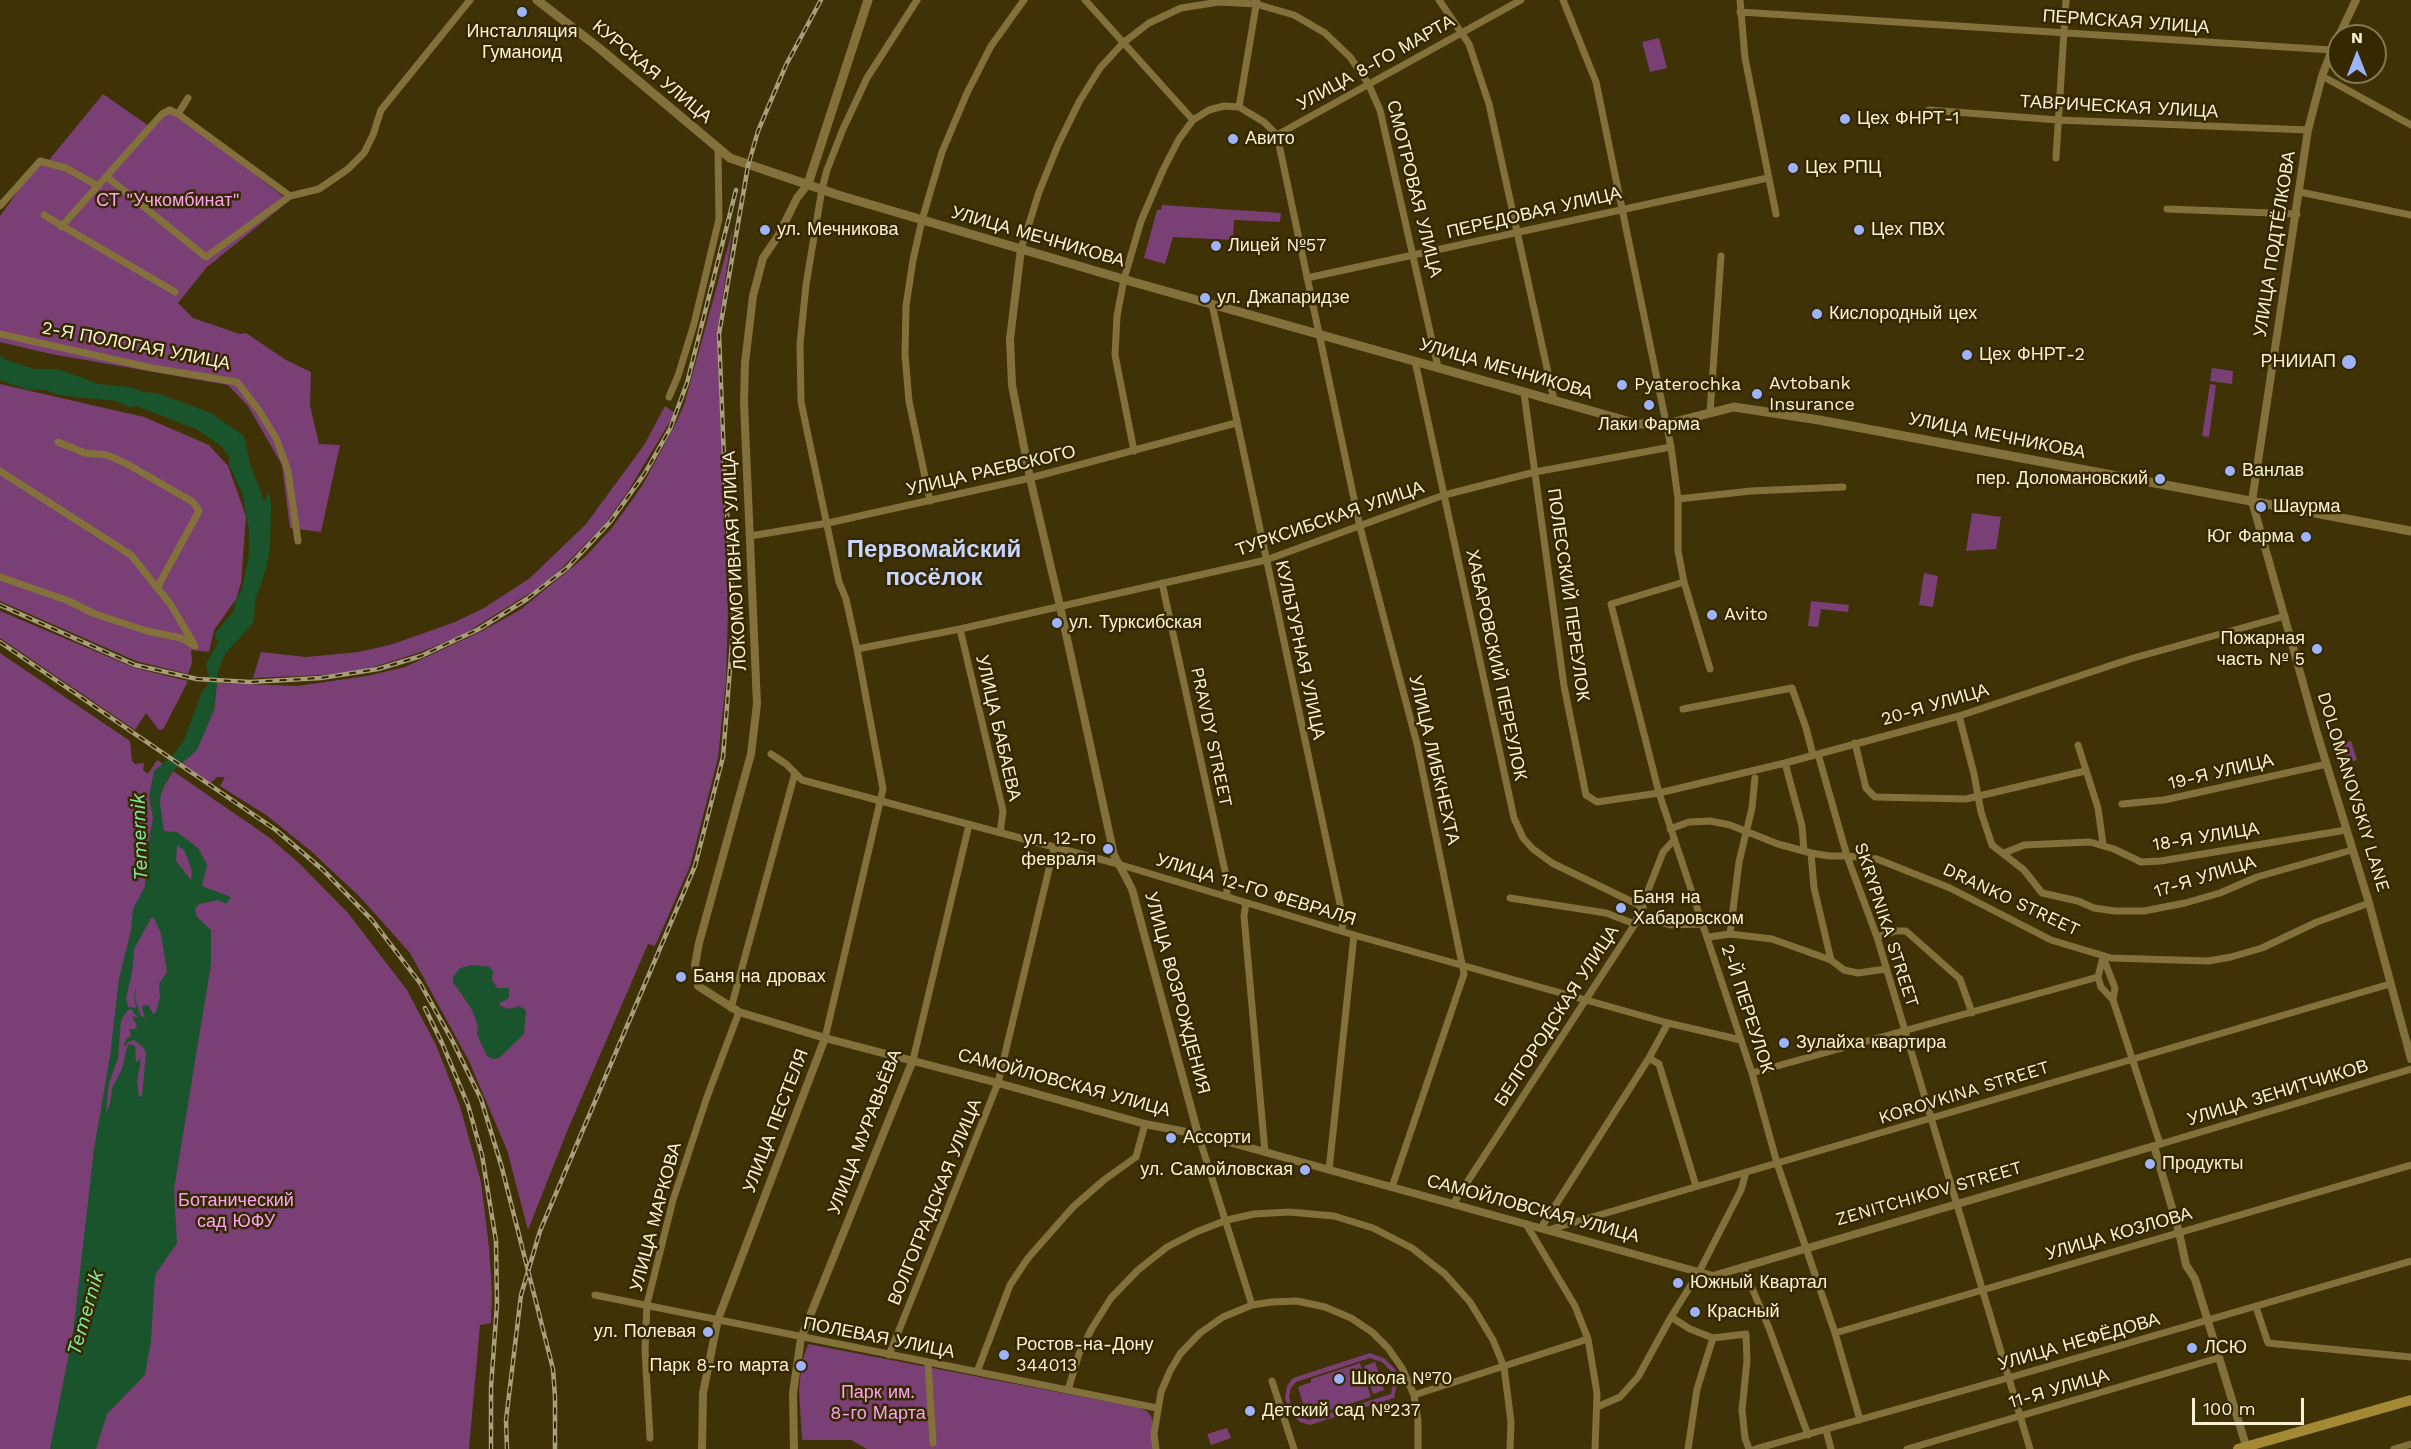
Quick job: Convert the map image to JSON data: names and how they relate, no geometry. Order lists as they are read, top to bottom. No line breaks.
{"streets":{"main road":["КУРСКАЯ УЛИЦА","УЛИЦА МЕЧНИКОВА"],"street":["ПЕРМСКАЯ УЛИЦА","УЛИЦА 8-ГО МАРТА","ТАВРИЧЕСКАЯ УЛИЦА","СМОТРОВАЯ УЛИЦА","ПЕРЕДОВАЯ УЛИЦА","УЛИЦА ПОДТЁЛКОВА","2-Я ПОЛОГАЯ УЛИЦА","УЛИЦА РАЕВСКОГО","ТУРКСИБСКАЯ УЛИЦА","ЛОКОМОТИВНАЯ УЛИЦА","ПОЛЕССКИЙ ПЕРЕУЛОК","КУЛЬТУРНАЯ УЛИЦА","ХАБАРОВСКИЙ ПЕРЕУЛОК","20-Я УЛИЦА","УЛИЦА БАБАЕВА","PRAVDY STREET","УЛИЦА ЛИБКНЕХТА","19-Я УЛИЦА","DOLOMANOVSKIY LANE","18-Я УЛИЦА","17-Я УЛИЦА","УЛИЦА 12-ГО ФЕВРАЛЯ","DRANKO STREET","SKRYPNIKA STREET","УЛИЦА ВОЗРОЖДЕНИЯ","2-Й ПЕРЕУЛОК","БЕЛГОРОДСКАЯ УЛИЦА","САМОЙЛОВСКАЯ УЛИЦА","KOROVKINA STREET","УЛИЦА ЗЕНИТЧИКОВ","УЛИЦА ПЕСТЕЛЯ","УЛИЦА МУРАВЬЁВА","ZENITCHIKOV STREET","ВОЛГОГРАДСКАЯ УЛИЦА","УЛИЦА МАРКОВА","УЛИЦА КОЗЛОВА","ПОЛЕВАЯ УЛИЦА","УЛИЦА НЕФЁДОВА","11-Я УЛИЦА"]},"crossings":[["УЛИЦА 8-ГО МАРТА","СМОТРОВАЯ УЛИЦА"],["УЛИЦА 8-ГО МАРТА","УЛИЦА ЛИБКНЕХТА"],["КУРСКАЯ УЛИЦА","УЛИЦА МЕЧНИКОВА"],["ТАВРИЧЕСКАЯ УЛИЦА","УЛИЦА ПОДТЁЛКОВА"],["СМОТРОВАЯ УЛИЦА","ПЕРЕДОВАЯ УЛИЦА"],["СМОТРОВАЯ УЛИЦА","УЛИЦА МЕЧНИКОВА"],["СМОТРОВАЯ УЛИЦА","УЛИЦА РАЕВСКОГО"],["СМОТРОВАЯ УЛИЦА","УЛИЦА ВОЗРОЖДЕНИЯ"],["ПЕРЕДОВАЯ УЛИЦА","УЛИЦА ЛИБКНЕХТА"],["УЛИЦА МЕЧНИКОВА","УЛИЦА ПОДТЁЛКОВА"],["УЛИЦА МЕЧНИКОВА","ЛОКОМОТИВНАЯ УЛИЦА"],["УЛИЦА МЕЧНИКОВА","ПОЛЕССКИЙ ПЕРЕУЛОК"],["УЛИЦА МЕЧНИКОВА","КУЛЬТУРНАЯ УЛИЦА"],["УЛИЦА МЕЧНИКОВА","ХАБАРОВСКИЙ ПЕРЕУЛОК"],["УЛИЦА МЕЧНИКОВА","УЛИЦА ЛИБКНЕХТА"],["УЛИЦА МЕЧНИКОВА","DOLOMANOVSKIY LANE"],["УЛИЦА МЕЧНИКОВА","УЛИЦА ПЕСТЕЛЯ"],["УЛИЦА ПОДТЁЛКОВА","DOLOMANOVSKIY LANE"],["УЛИЦА РАЕВСКОГО","ЛОКОМОТИВНАЯ УЛИЦА"],["УЛИЦА РАЕВСКОГО","КУЛЬТУРНАЯ УЛИЦА"],["УЛИЦА РАЕВСКОГО","УЛИЦА ВОЗРОЖДЕНИЯ"],["УЛИЦА РАЕВСКОГО","УЛИЦА ПЕСТЕЛЯ"],["ТУРКСИБСКАЯ УЛИЦА","ПОЛЕССКИЙ ПЕРЕУЛОК"],["ТУРКСИБСКАЯ УЛИЦА","КУЛЬТУРНАЯ УЛИЦА"],["ТУРКСИБСКАЯ УЛИЦА","ХАБАРОВСКИЙ ПЕРЕУЛОК"],["ТУРКСИБСКАЯ УЛИЦА","УЛИЦА БАБАЕВА"],["ТУРКСИБСКАЯ УЛИЦА","PRAVDY STREET"],["ТУРКСИБСКАЯ УЛИЦА","УЛИЦА ЛИБКНЕХТА"],["ТУРКСИБСКАЯ УЛИЦА","УЛИЦА ВОЗРОЖДЕНИЯ"],["ТУРКСИБСКАЯ УЛИЦА","УЛИЦА ПЕСТЕЛЯ"],["ЛОКОМОТИВНАЯ УЛИЦА","САМОЙЛОВСКАЯ УЛИЦА"],["ПОЛЕССКИЙ ПЕРЕУЛОК","20-Я УЛИЦА"],["КУЛЬТУРНАЯ УЛИЦА","УЛИЦА 12-ГО ФЕВРАЛЯ"],["ХАБАРОВСКИЙ ПЕРЕУЛОК","БЕЛГОРОДСКАЯ УЛИЦА"],["20-Я УЛИЦА","DOLOMANOVSKIY LANE"],["20-Я УЛИЦА","17-Я УЛИЦА"],["20-Я УЛИЦА","SKRYPNIKA STREET"],["20-Я УЛИЦА","2-Й ПЕРЕУЛОК"],["УЛИЦА БАБАЕВА","УЛИЦА 12-ГО ФЕВРАЛЯ"],["PRAVDY STREET","УЛИЦА 12-ГО ФЕВРАЛЯ"],["УЛИЦА ЛИБКНЕХТА","УЛИЦА 12-ГО ФЕВРАЛЯ"],["УЛИЦА ЛИБКНЕХТА","САМОЙЛОВСКАЯ УЛИЦА"],["19-Я УЛИЦА","DOLOMANOVSKIY LANE"],["DOLOMANOVSKIY LANE","18-Я УЛИЦА"],["DOLOMANOVSKIY LANE","17-Я УЛИЦА"],["DOLOMANOVSKIY LANE","DRANKO STREET"],["DOLOMANOVSKIY LANE","KOROVKINA STREET"],["18-Я УЛИЦА","17-Я УЛИЦА"],["УЛИЦА 12-ГО ФЕВРАЛЯ","УЛИЦА ВОЗРОЖДЕНИЯ"],["УЛИЦА 12-ГО ФЕВРАЛЯ","2-Й ПЕРЕУЛОК"],["УЛИЦА 12-ГО ФЕВРАЛЯ","БЕЛГОРОДСКАЯ УЛИЦА"],["УЛИЦА 12-ГО ФЕВРАЛЯ","УЛИЦА ПЕСТЕЛЯ"],["УЛИЦА 12-ГО ФЕВРАЛЯ","УЛИЦА МУРАВЬЁВА"],["УЛИЦА 12-ГО ФЕВРАЛЯ","ВОЛГОГРАДСКАЯ УЛИЦА"],["DRANKO STREET","SKRYPNIKA STREET"],["DRANKO STREET","2-Й ПЕРЕУЛОК"],["SKRYPNIKA STREET","KOROVKINA STREET"],["SKRYPNIKA STREET","ZENITCHIKOV STREET"],["SKRYPNIKA STREET","УЛИЦА КОЗЛОВА"],["SKRYPNIKA STREET","УЛИЦА НЕФЁДОВА"],["SKRYPNIKA STREET","11-Я УЛИЦА"],["УЛИЦА ВОЗРОЖДЕНИЯ","САМОЙЛОВСКАЯ УЛИЦА"],["2-Й ПЕРЕУЛОК","БЕЛГОРОДСКАЯ УЛИЦА"],["2-Й ПЕРЕУЛОК","KOROVKINA STREET"],["2-Й ПЕРЕУЛОК","ZENITCHIKOV STREET"],["2-Й ПЕРЕУЛОК","УЛИЦА КОЗЛОВА"],["2-Й ПЕРЕУЛОК","УЛИЦА НЕФЁДОВА"],["БЕЛГОРОДСКАЯ УЛИЦА","САМОЙЛОВСКАЯ УЛИЦА"],["САМОЙЛОВСКАЯ УЛИЦА","KOROVKINA STREET"],["САМОЙЛОВСКАЯ УЛИЦА","УЛИЦА ПЕСТЕЛЯ"],["САМОЙЛОВСКАЯ УЛИЦА","УЛИЦА МУРАВЬЁВА"],["САМОЙЛОВСКАЯ УЛИЦА","ZENITCHIKOV STREET"],["САМОЙЛОВСКАЯ УЛИЦА","ВОЛГОГРАДСКАЯ УЛИЦА"],["САМОЙЛОВСКАЯ УЛИЦА","УЛИЦА МАРКОВА"],["УЛИЦА ЗЕНИТЧИКОВ","ZENITCHIKOV STREET"],["УЛИЦА ПЕСТЕЛЯ","ПОЛЕВАЯ УЛИЦА"],["УЛИЦА МУРАВЬЁВА","ПОЛЕВАЯ УЛИЦА"],["ВОЛГОГРАДСКАЯ УЛИЦА","ПОЛЕВАЯ УЛИЦА"],["УЛИЦА МАРКОВА","ПОЛЕВАЯ УЛИЦА"]],"districts":["Первомайский посёлок"],"water":["Temernik"],"parks":["СТ \"Учкомбинат\"","Ботанический сад ЮФУ","Парк им. 8-го Марта"],"places":["Инсталляция Гуманоид","Цех ФНРТ-1","Авито","Цех РПЦ","ул. Мечникова","Цех ПВХ","Лицей №57","ул. Джапаридзе","Кислородный цех","Цех ФНРТ-2","РНИИАП","Pyaterochka","Avtobank Insurance","Лаки Фарма","Ванлав","пер. Доломановский","Шаурма","Юг Фарма","Avito","ул. Турксибская","Пожарная часть № 5","ул. 12-го февраля","Баня на Хабаровском","Баня на дровах","Зулайха квартира","Ассорти","Продукты","ул. Самойловская","Южный Квартал","Красный","ул. Полевая","ЛСЮ","Ростов-на-Дону 344013","Парк 8-го марта","Школа №70","Детский сад №237"],"scale_bar":"100 m","north":"top"}
